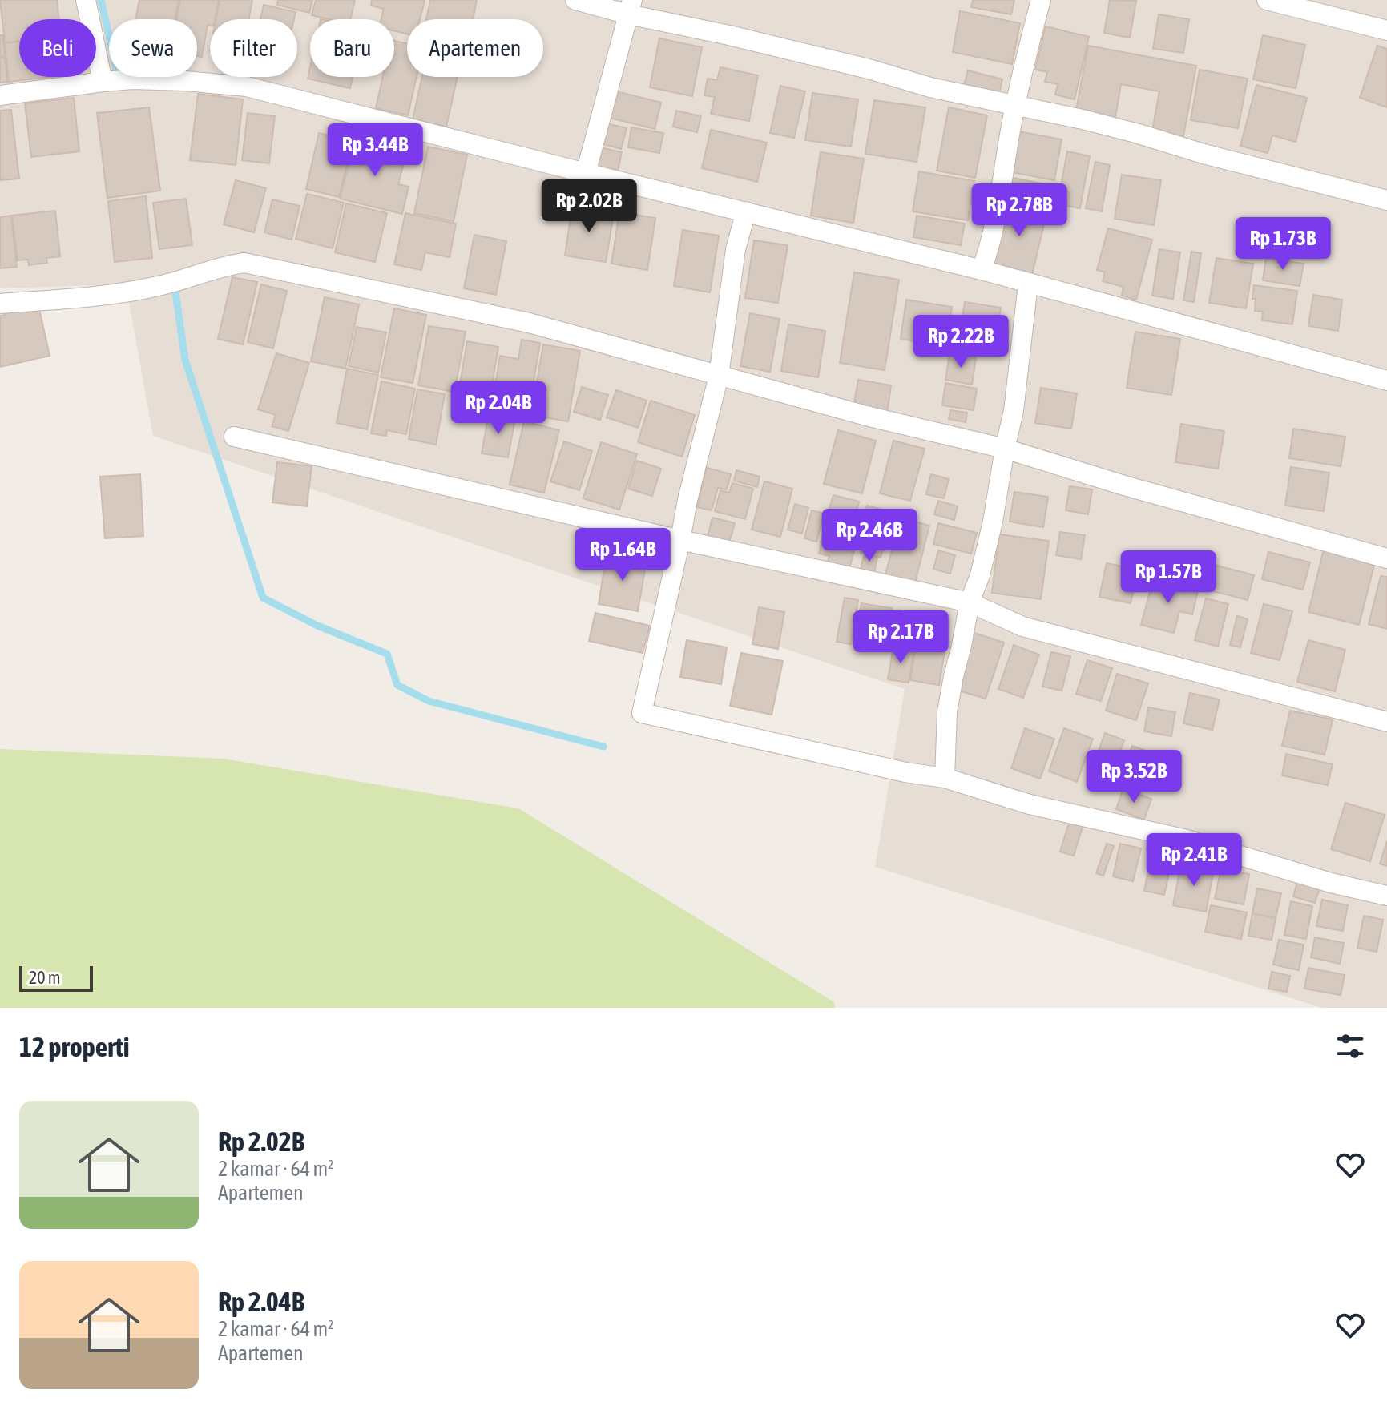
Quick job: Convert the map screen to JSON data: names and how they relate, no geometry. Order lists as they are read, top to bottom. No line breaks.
{"scale_bar":"20 m","page":{"chip":["Beli","Sewa","Filter","Baru","Apartemen"],"price":["Rp 3.44B","Rp 2.02B","Rp 2.78B","Rp 1.73B","Rp 2.22B","Rp 2.04B","Rp 2.46B","Rp 1.64B","Rp 1.57B","Rp 2.17B","Rp 3.52B","Rp 2.41B"],"scale":"20 m","heading":"12 properti","list":[{"name":"Rp 2.02B","note":"2 kamar · 64 m² · Apartemen"},{"name":"Rp 2.04B","note":"2 kamar · 64 m² · Apartemen"}]}}
